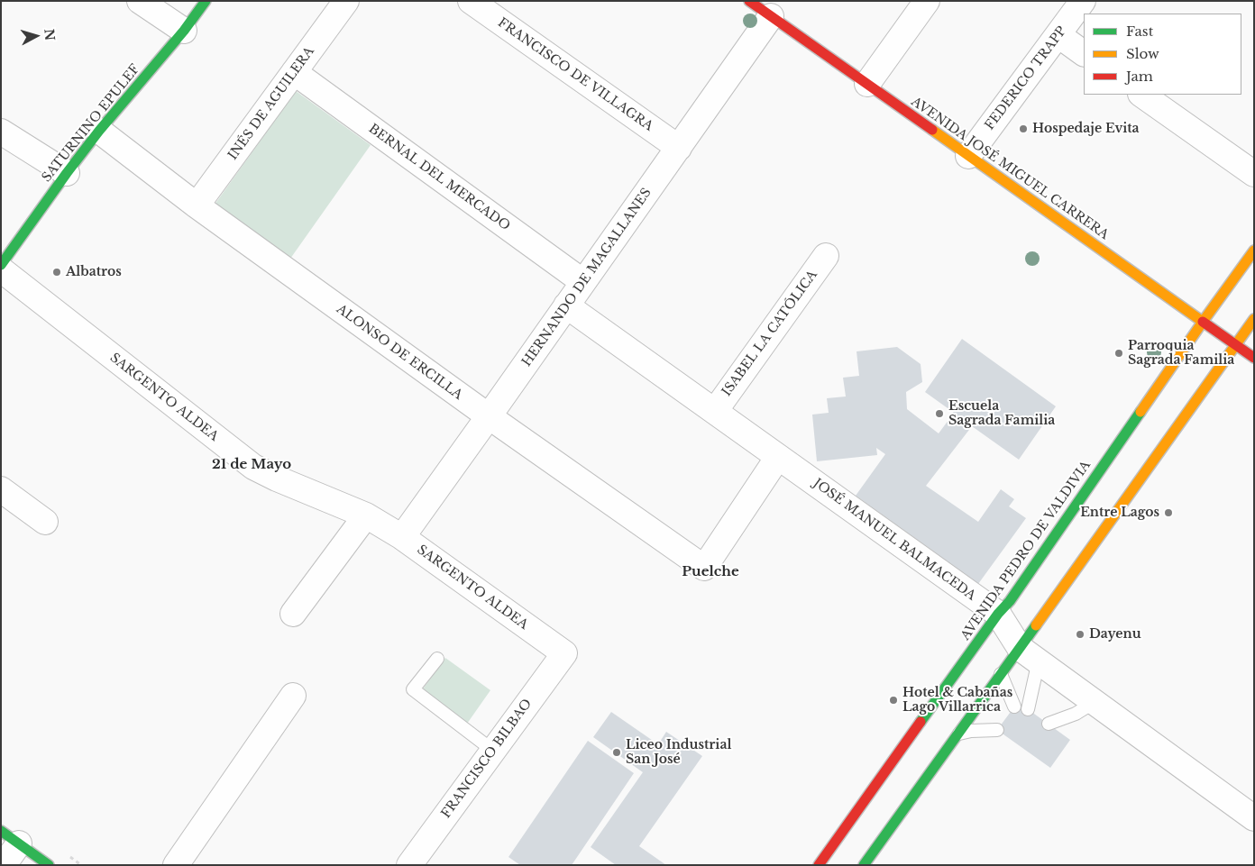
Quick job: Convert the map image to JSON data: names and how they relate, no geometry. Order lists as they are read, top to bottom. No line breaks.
{"streets":{"main road":["SATURNINO EPULEF","AVENIDA JOSÉ MIGUEL CARRERA","AVENIDA PEDRO DE VALDIVIA"],"street":["FRANCISCO DE VILLAGRA","FEDERICO TRAPP","INÉS DE AGUILERA","BERNAL DEL MERCADO","HERNANDO DE MAGALLANES","ISABEL LA CATÓLICA","ALONSO DE ERCILLA","SARGENTO ALDEA","JOSÉ MANUEL BALMACEDA","FRANCISCO BILBAO"]},"crossings":[["FRANCISCO DE VILLAGRA","HERNANDO DE MAGALLANES"],["FEDERICO TRAPP","AVENIDA JOSÉ MIGUEL CARRERA"],["INÉS DE AGUILERA","BERNAL DEL MERCADO"],["INÉS DE AGUILERA","ALONSO DE ERCILLA"],["SATURNINO EPULEF","ALONSO DE ERCILLA"],["AVENIDA JOSÉ MIGUEL CARRERA","HERNANDO DE MAGALLANES"],["AVENIDA JOSÉ MIGUEL CARRERA","AVENIDA PEDRO DE VALDIVIA"],["BERNAL DEL MERCADO","HERNANDO DE MAGALLANES"],["HERNANDO DE MAGALLANES","ALONSO DE ERCILLA"],["HERNANDO DE MAGALLANES","SARGENTO ALDEA"],["HERNANDO DE MAGALLANES","JOSÉ MANUEL BALMACEDA"],["ISABEL LA CATÓLICA","JOSÉ MANUEL BALMACEDA"],["ALONSO DE ERCILLA","JOSÉ MANUEL BALMACEDA"],["SARGENTO ALDEA","FRANCISCO BILBAO"],["JOSÉ MANUEL BALMACEDA","AVENIDA PEDRO DE VALDIVIA"]],"districts":["21 de Mayo","Puelche"],"places":["Hospedaje Evita","Albatros","Parroquia Sagrada Familia","Escuela Sagrada Familia","Entre Lagos","Dayenu","Hotel & Cabañas Lago Villarrica","Liceo Industrial San José"],"legend":["Fast","Slow","Jam"],"north":"right"}
